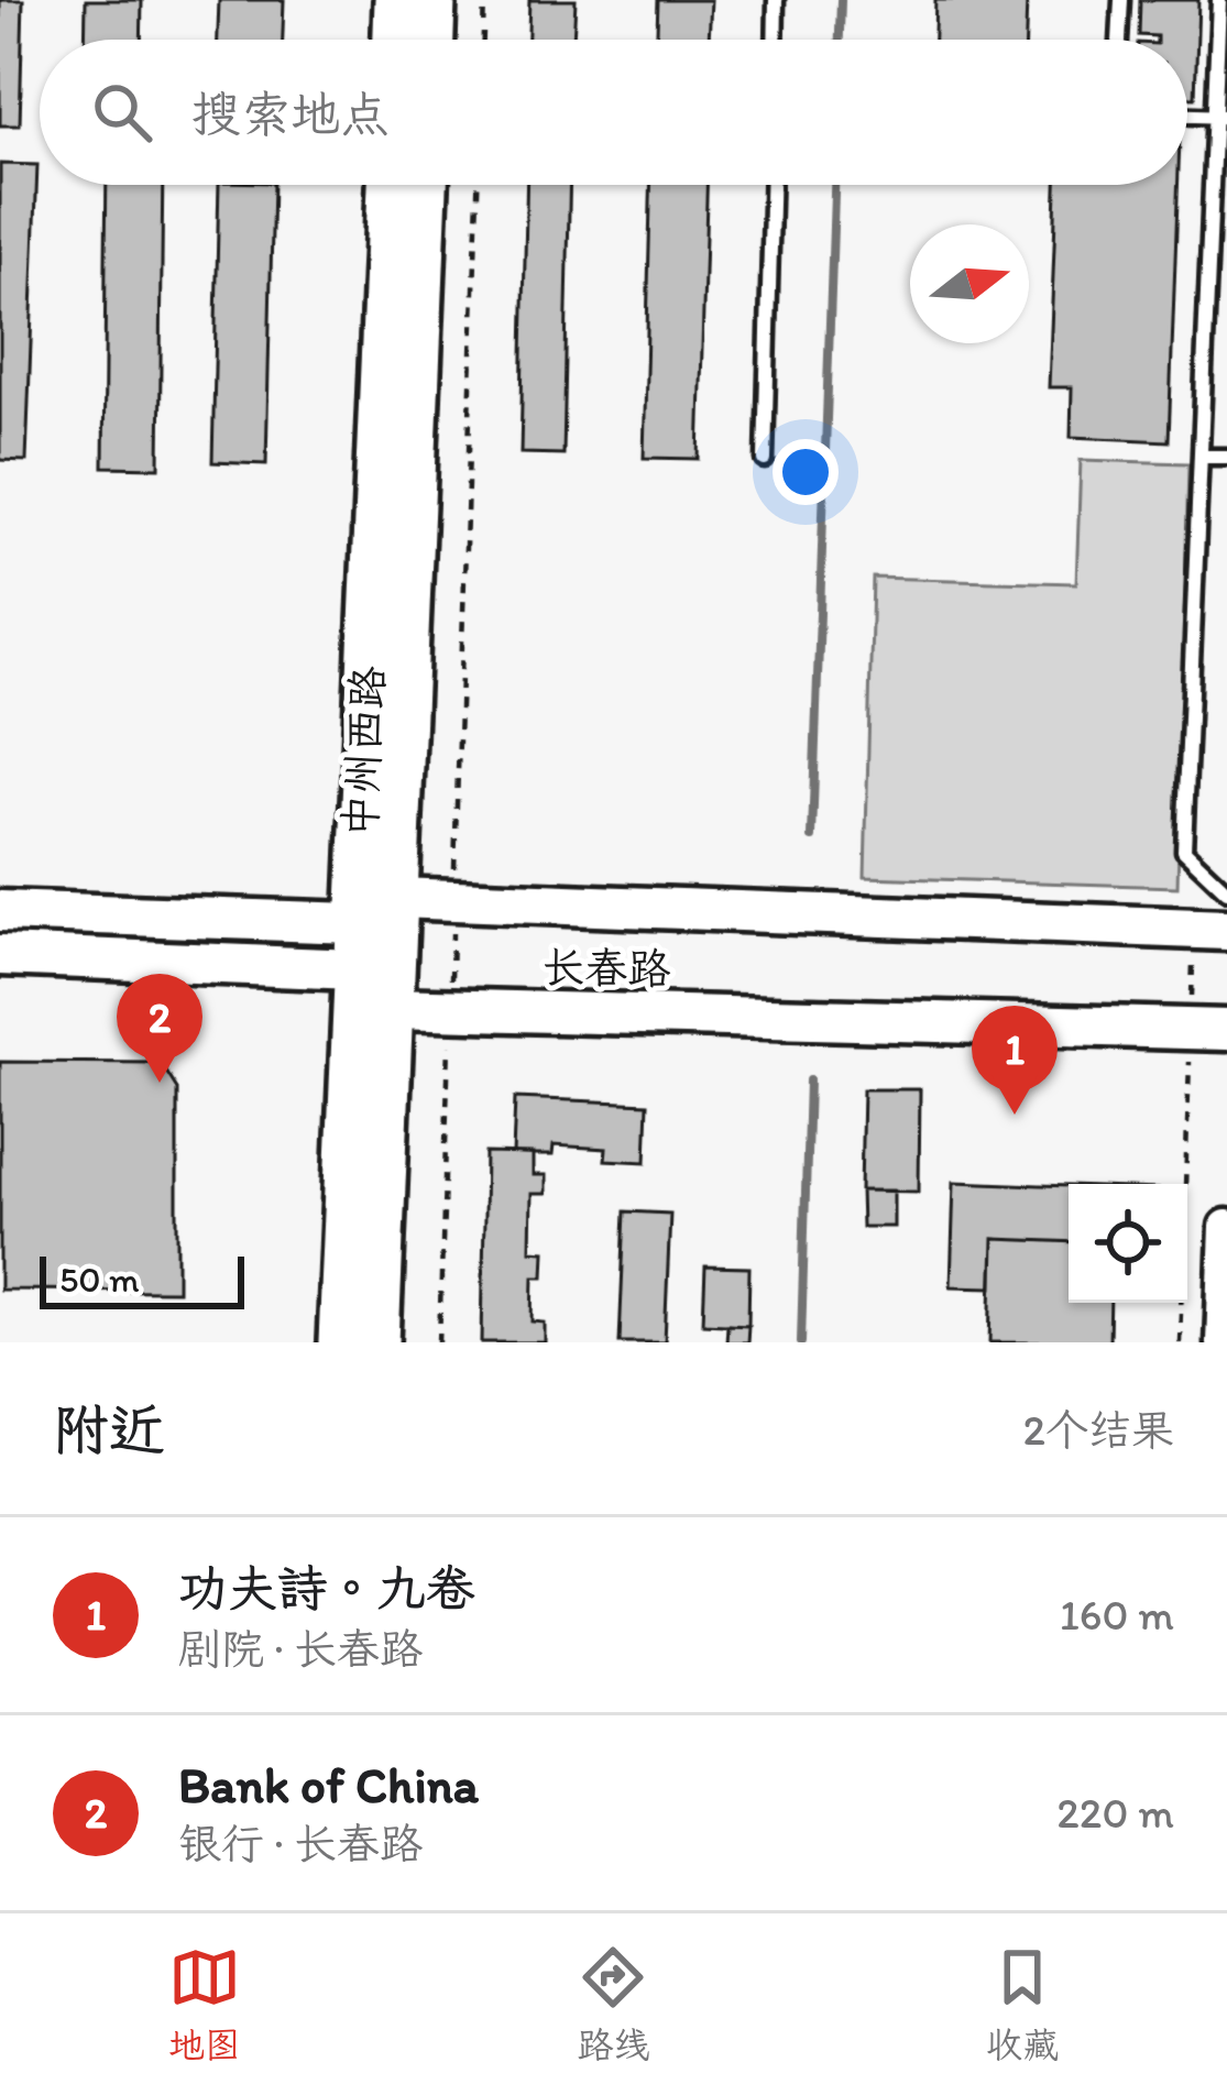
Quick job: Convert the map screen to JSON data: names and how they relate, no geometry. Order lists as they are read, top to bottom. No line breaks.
{"streets":{"main road":["中州西路","长春路"]},"crossings":[["中州西路","长春路"]],"scale_bar":"50 m","north":"right","page":{"search":"搜索地点","pins":["2","1"],"scale":"50 m","heading":["附近","2个结果"],"list":[{"mark":"1","name":"功夫詩。九卷","note":"剧院 · 长春路","value":"160 m"},{"mark":"2","name":"Bank of China","note":"银行 · 长春路","value":"220 m"}],"nav":["地图","路线","收藏"]}}
